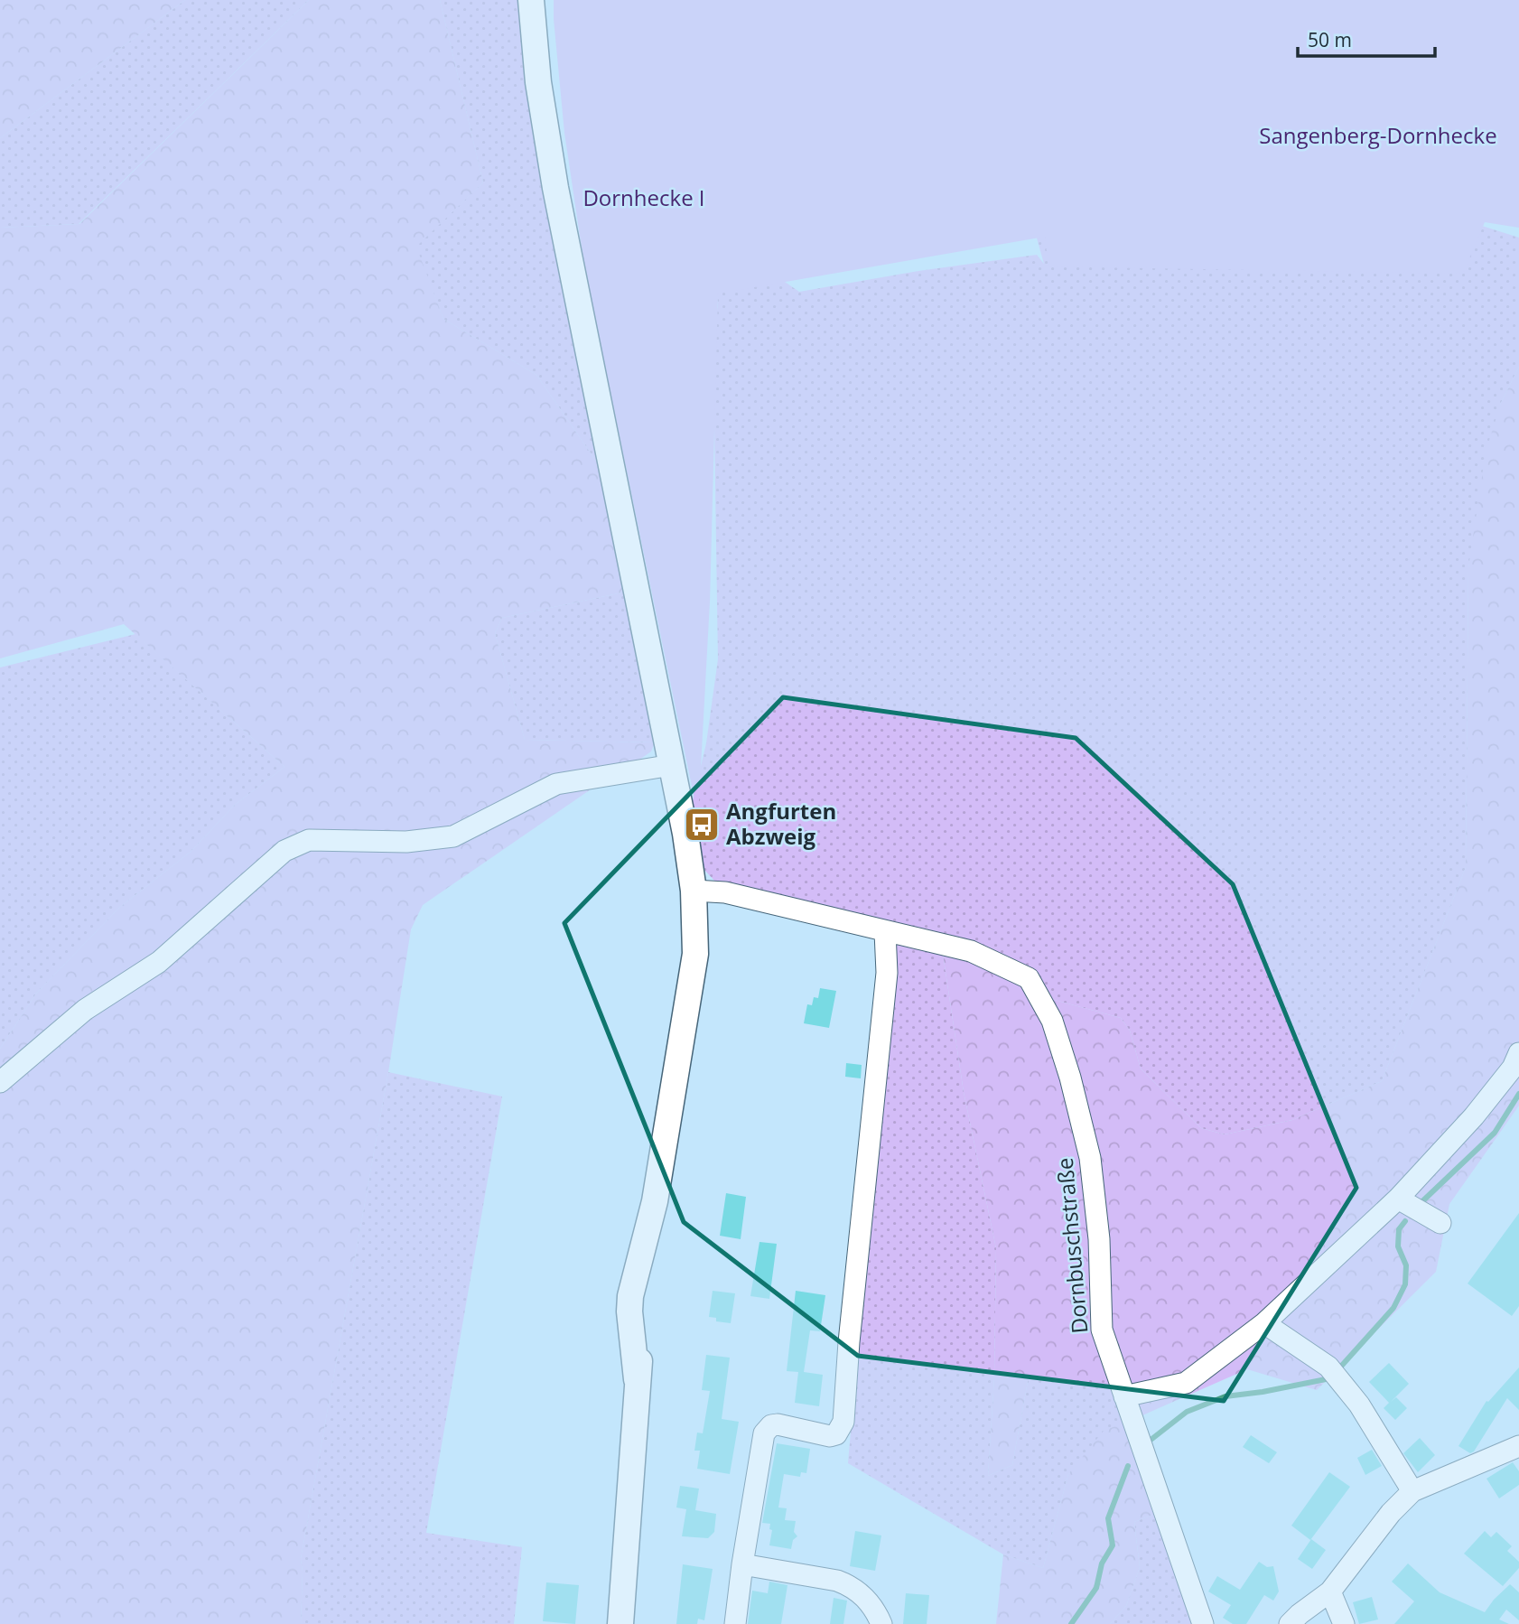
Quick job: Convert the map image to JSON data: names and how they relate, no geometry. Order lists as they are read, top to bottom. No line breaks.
{"streets":{"street":["Dornbuschstraße"]},"parks":["Sangenberg-Dornhecke","Dornhecke I"],"places":{"bus stop":["Angfurten Abzweig"]},"scale_bar":"50 m"}
